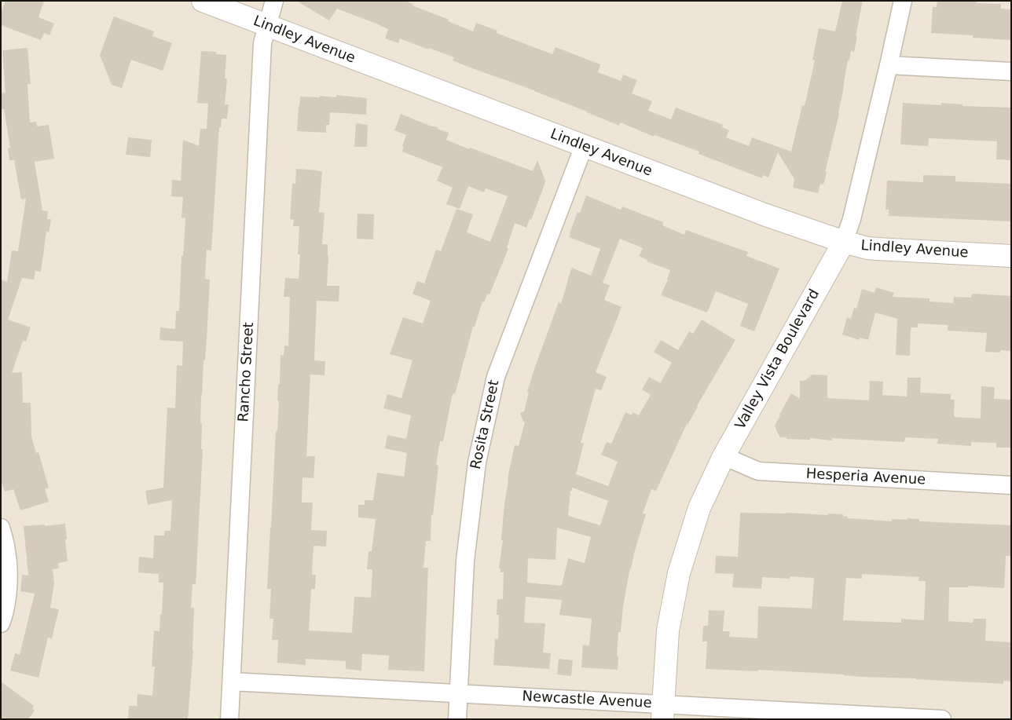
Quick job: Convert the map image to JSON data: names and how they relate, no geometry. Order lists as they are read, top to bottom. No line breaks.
{"streets":{"street":["Lindley Avenue","Valley Vista Boulevard","Rancho Street","Rosita Street","Hesperia Avenue","Newcastle Avenue"]},"crossings":[["Lindley Avenue","Valley Vista Boulevard"],["Lindley Avenue","Rancho Street"],["Lindley Avenue","Rosita Street"],["Valley Vista Boulevard","Hesperia Avenue"],["Valley Vista Boulevard","Newcastle Avenue"],["Rancho Street","Newcastle Avenue"],["Rosita Street","Newcastle Avenue"]]}
